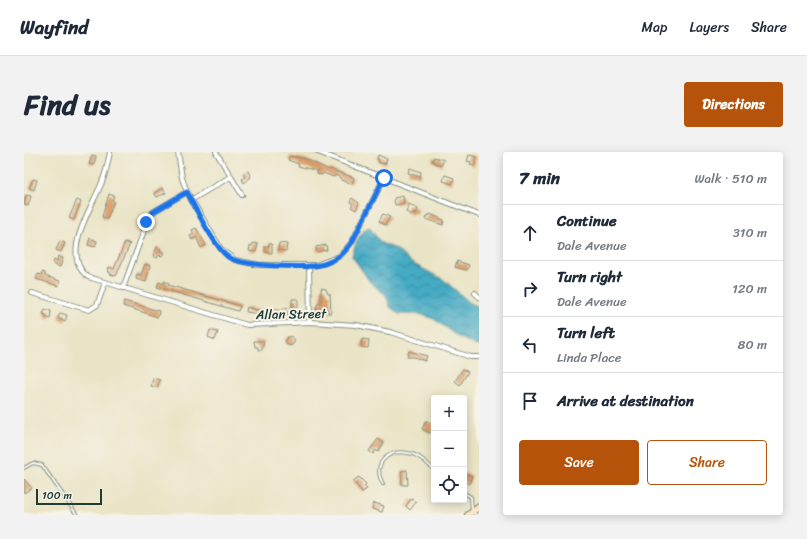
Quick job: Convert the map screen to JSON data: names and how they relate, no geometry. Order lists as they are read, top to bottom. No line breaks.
{"streets":{"street":["Allan Street"]},"scale_bar":"100 m","page":{"header":"Wayfind","nav":["Map","Layers","Share"],"title":"Find us","buttons":["Directions",["Save","Share"]],"heading":["7 min","Walk · 510 m"],"list":[["Continue","Dale Avenue","310 m"],["Turn right","Dale Avenue","120 m"],["Turn left","Linda Place","80 m"],"Arrive at destination"],"map_buttons":["+","−"],"scale":"100 m"}}
